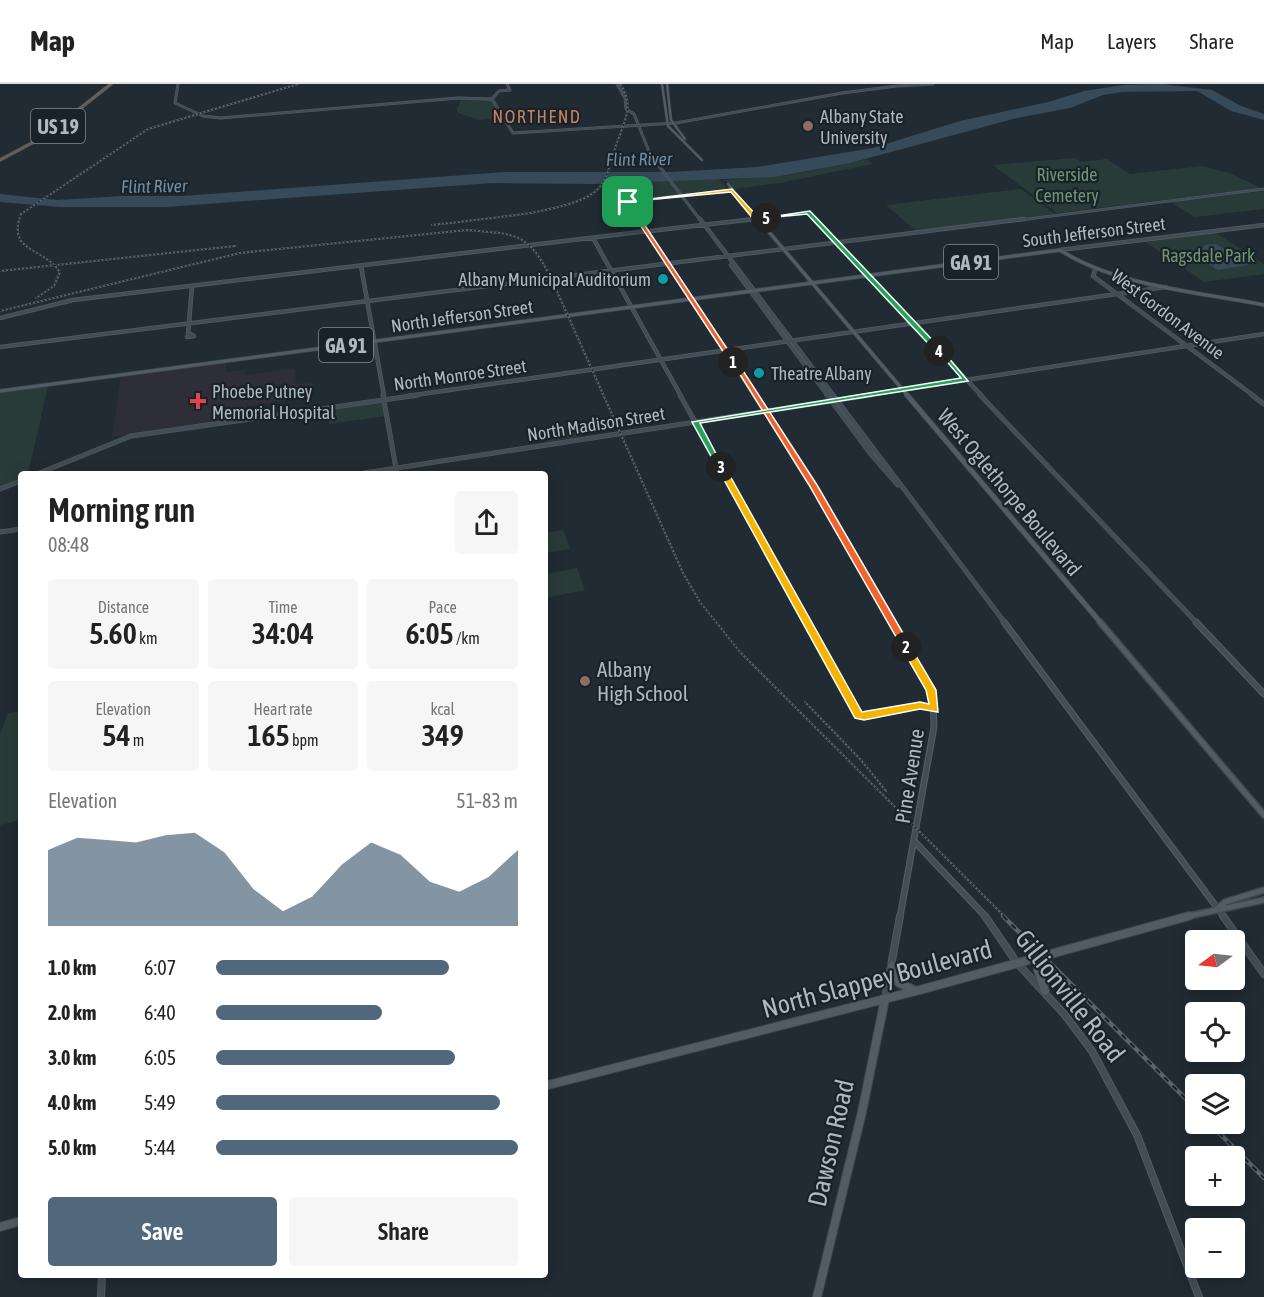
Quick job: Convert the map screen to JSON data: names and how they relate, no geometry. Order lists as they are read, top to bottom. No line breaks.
{"streets":{"highway":["US 19"],"main road":["South Jefferson Street","GA 91","West Gordon Avenue","North Jefferson Street","North Monroe Street","North Madison Street","West Oglethorpe Boulevard","Pine Avenue","North Slappey Boulevard","Gillionville Road","Dawson Road"]},"crossings":[["South Jefferson Street","West Gordon Avenue"],["South Jefferson Street","North Jefferson Street"],["South Jefferson Street","West Oglethorpe Boulevard"],["West Gordon Avenue","North Monroe Street"],["West Gordon Avenue","North Madison Street"],["North Jefferson Street","Pine Avenue"],["North Monroe Street","West Oglethorpe Boulevard"],["North Monroe Street","Pine Avenue"],["North Madison Street","West Oglethorpe Boulevard"],["North Madison Street","Pine Avenue"],["Pine Avenue","North Slappey Boulevard"],["Pine Avenue","Gillionville Road"],["Pine Avenue","Dawson Road"],["North Slappey Boulevard","Gillionville Road"],["North Slappey Boulevard","Dawson Road"]],"districts":["NORTHEND"],"water":["Flint River"],"parks":["Riverside Cemetery","Ragsdale Park"],"places":{"other":["Albany State University","Albany Municipal Auditorium","Theatre Albany","Albany High School"],"health":["Phoebe Putney Memorial Hospital"]},"north":"left","page":{"header":"Map","nav":["Map","Layers","Share"],"pins":["5","4","1","3","2"],"heading":["Morning run","08:48"],"stats":[["Distance","5.60 km"],["Time","34:04"],["Pace","6:05 /km"],["Elevation","54 m"],["Heart rate","165 bpm"],["kcal","349"]],"chart":["Elevation","51–83 m"],"map_buttons":["+","−"],"list":[{"name":"1.0 km","note":"6:07"},{"name":"2.0 km","note":"6:40"},{"name":"3.0 km","note":"6:05"},{"name":"4.0 km","note":"5:49"},{"name":"5.0 km","note":"5:44"}],"buttons":["Save","Share"]}}
